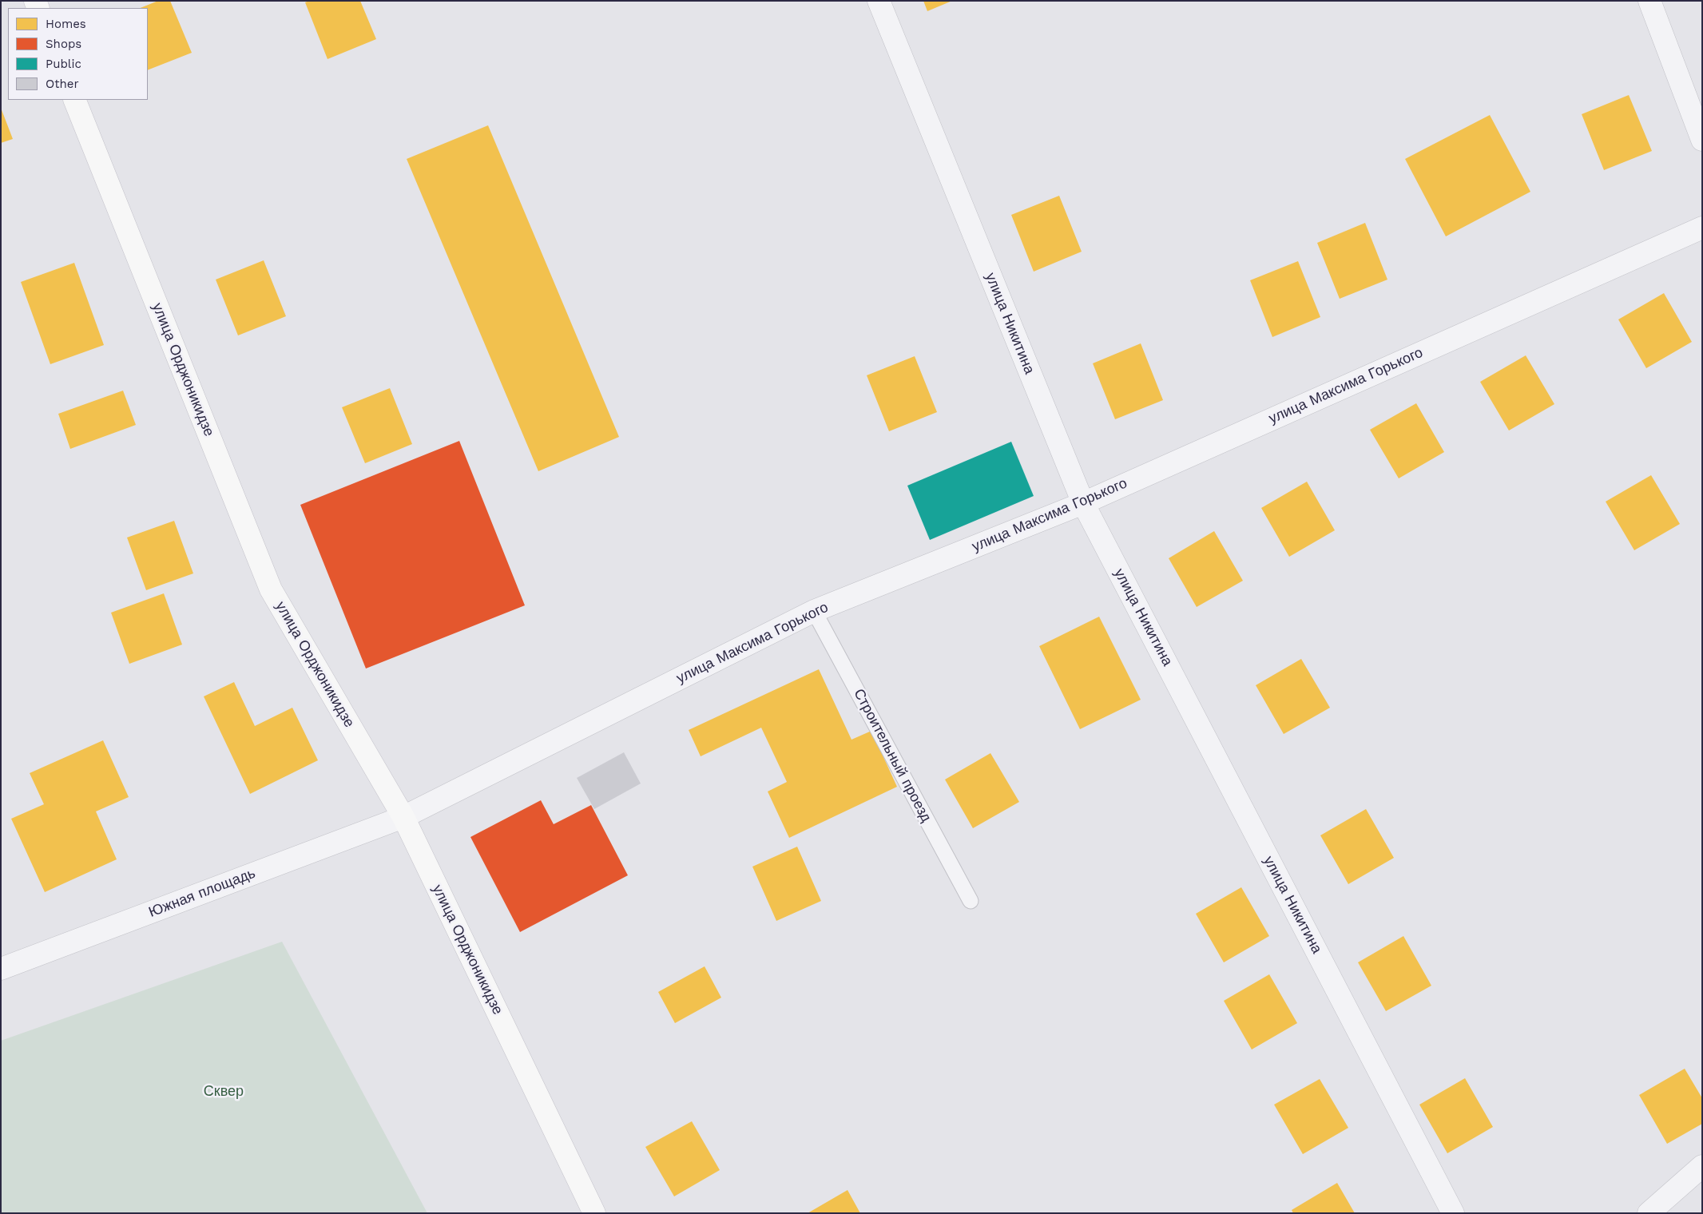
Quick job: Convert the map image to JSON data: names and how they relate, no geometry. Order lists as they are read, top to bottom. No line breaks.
{"streets":{"main road":["улица Орджоникидзе"],"street":["улица Никитина","улица Максима Горького","Южная площадь"],"lane":["Строительный проезд"]},"crossings":[["улица Никитина","улица Максима Горького"],["улица Орджоникидзе","улица Максима Горького"],["улица Орджоникидзе","Южная площадь"],["улица Максима Горького","Строительный проезд"],["улица Максима Горького","Южная площадь"]],"parks":["Сквер"],"legend":["Homes","Shops","Public","Other"]}
